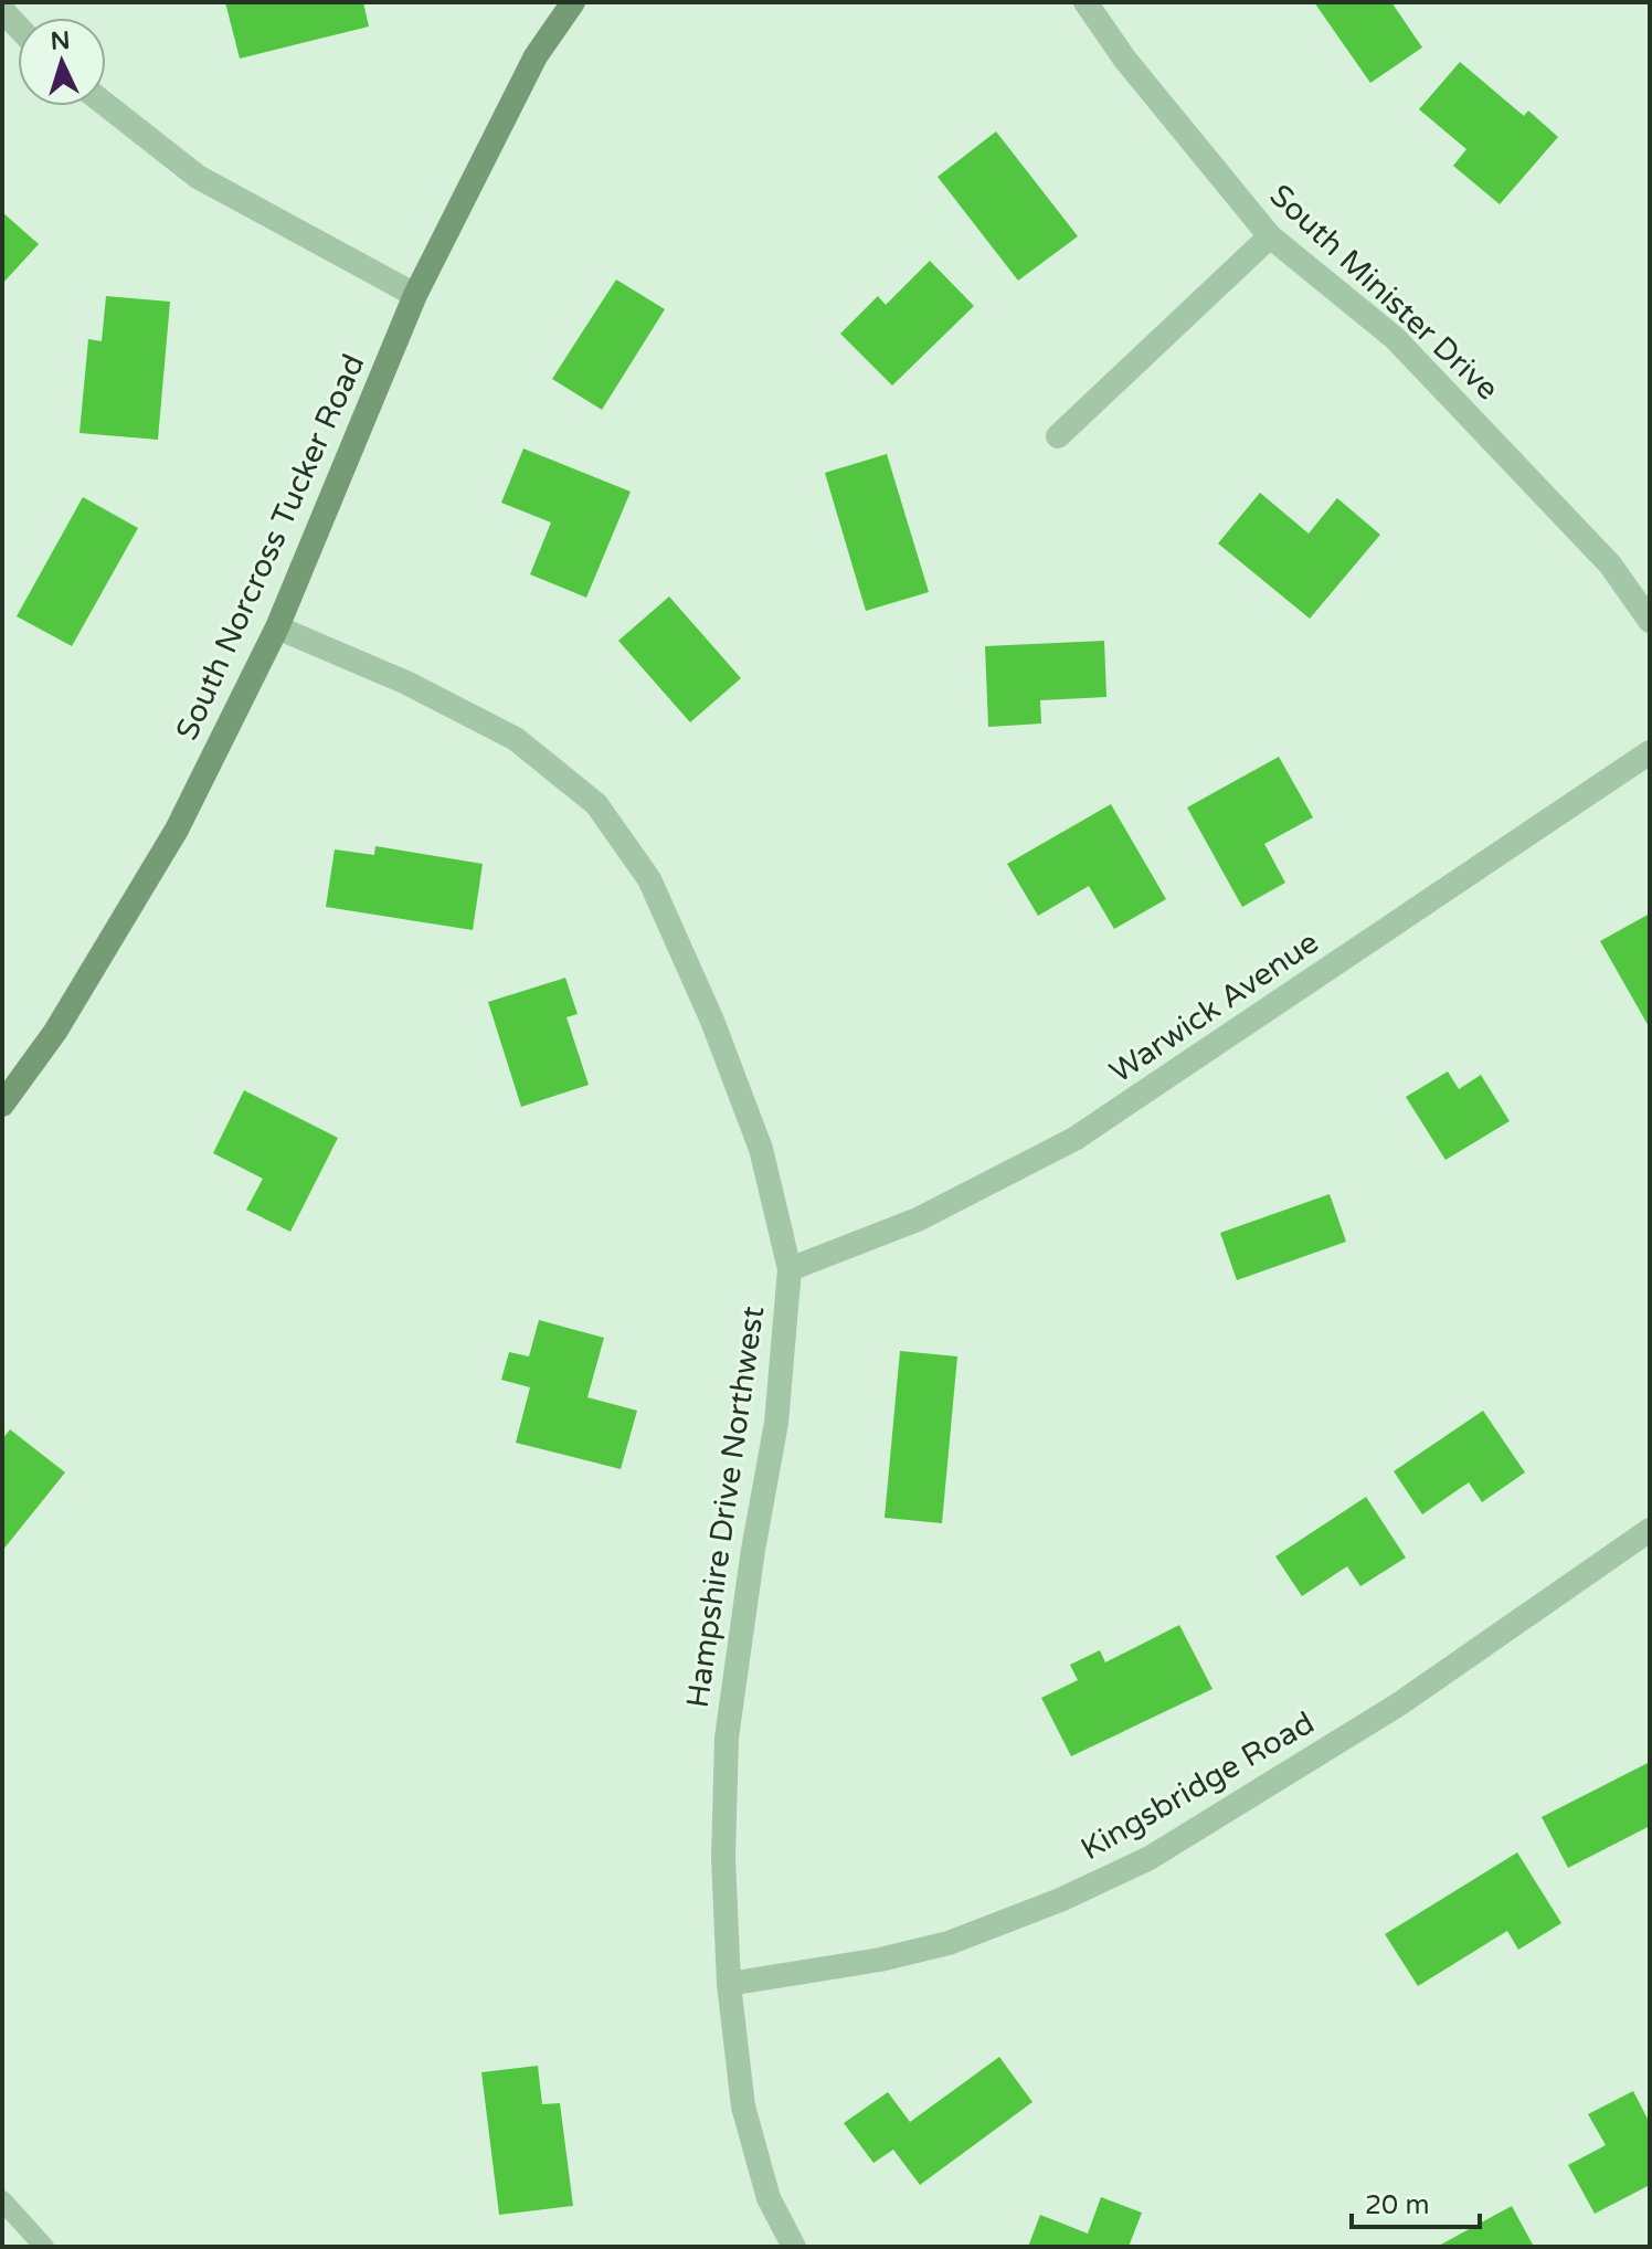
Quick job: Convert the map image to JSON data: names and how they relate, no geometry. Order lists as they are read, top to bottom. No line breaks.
{"streets":{"main road":["South Norcross Tucker Road"],"street":["South Minister Drive","Warwick Avenue","Hampshire Drive Northwest","Kingsbridge Road"]},"crossings":[["South Norcross Tucker Road","Hampshire Drive Northwest"],["Warwick Avenue","Hampshire Drive Northwest"],["Hampshire Drive Northwest","Kingsbridge Road"]],"scale_bar":"20 m","north":"top"}
